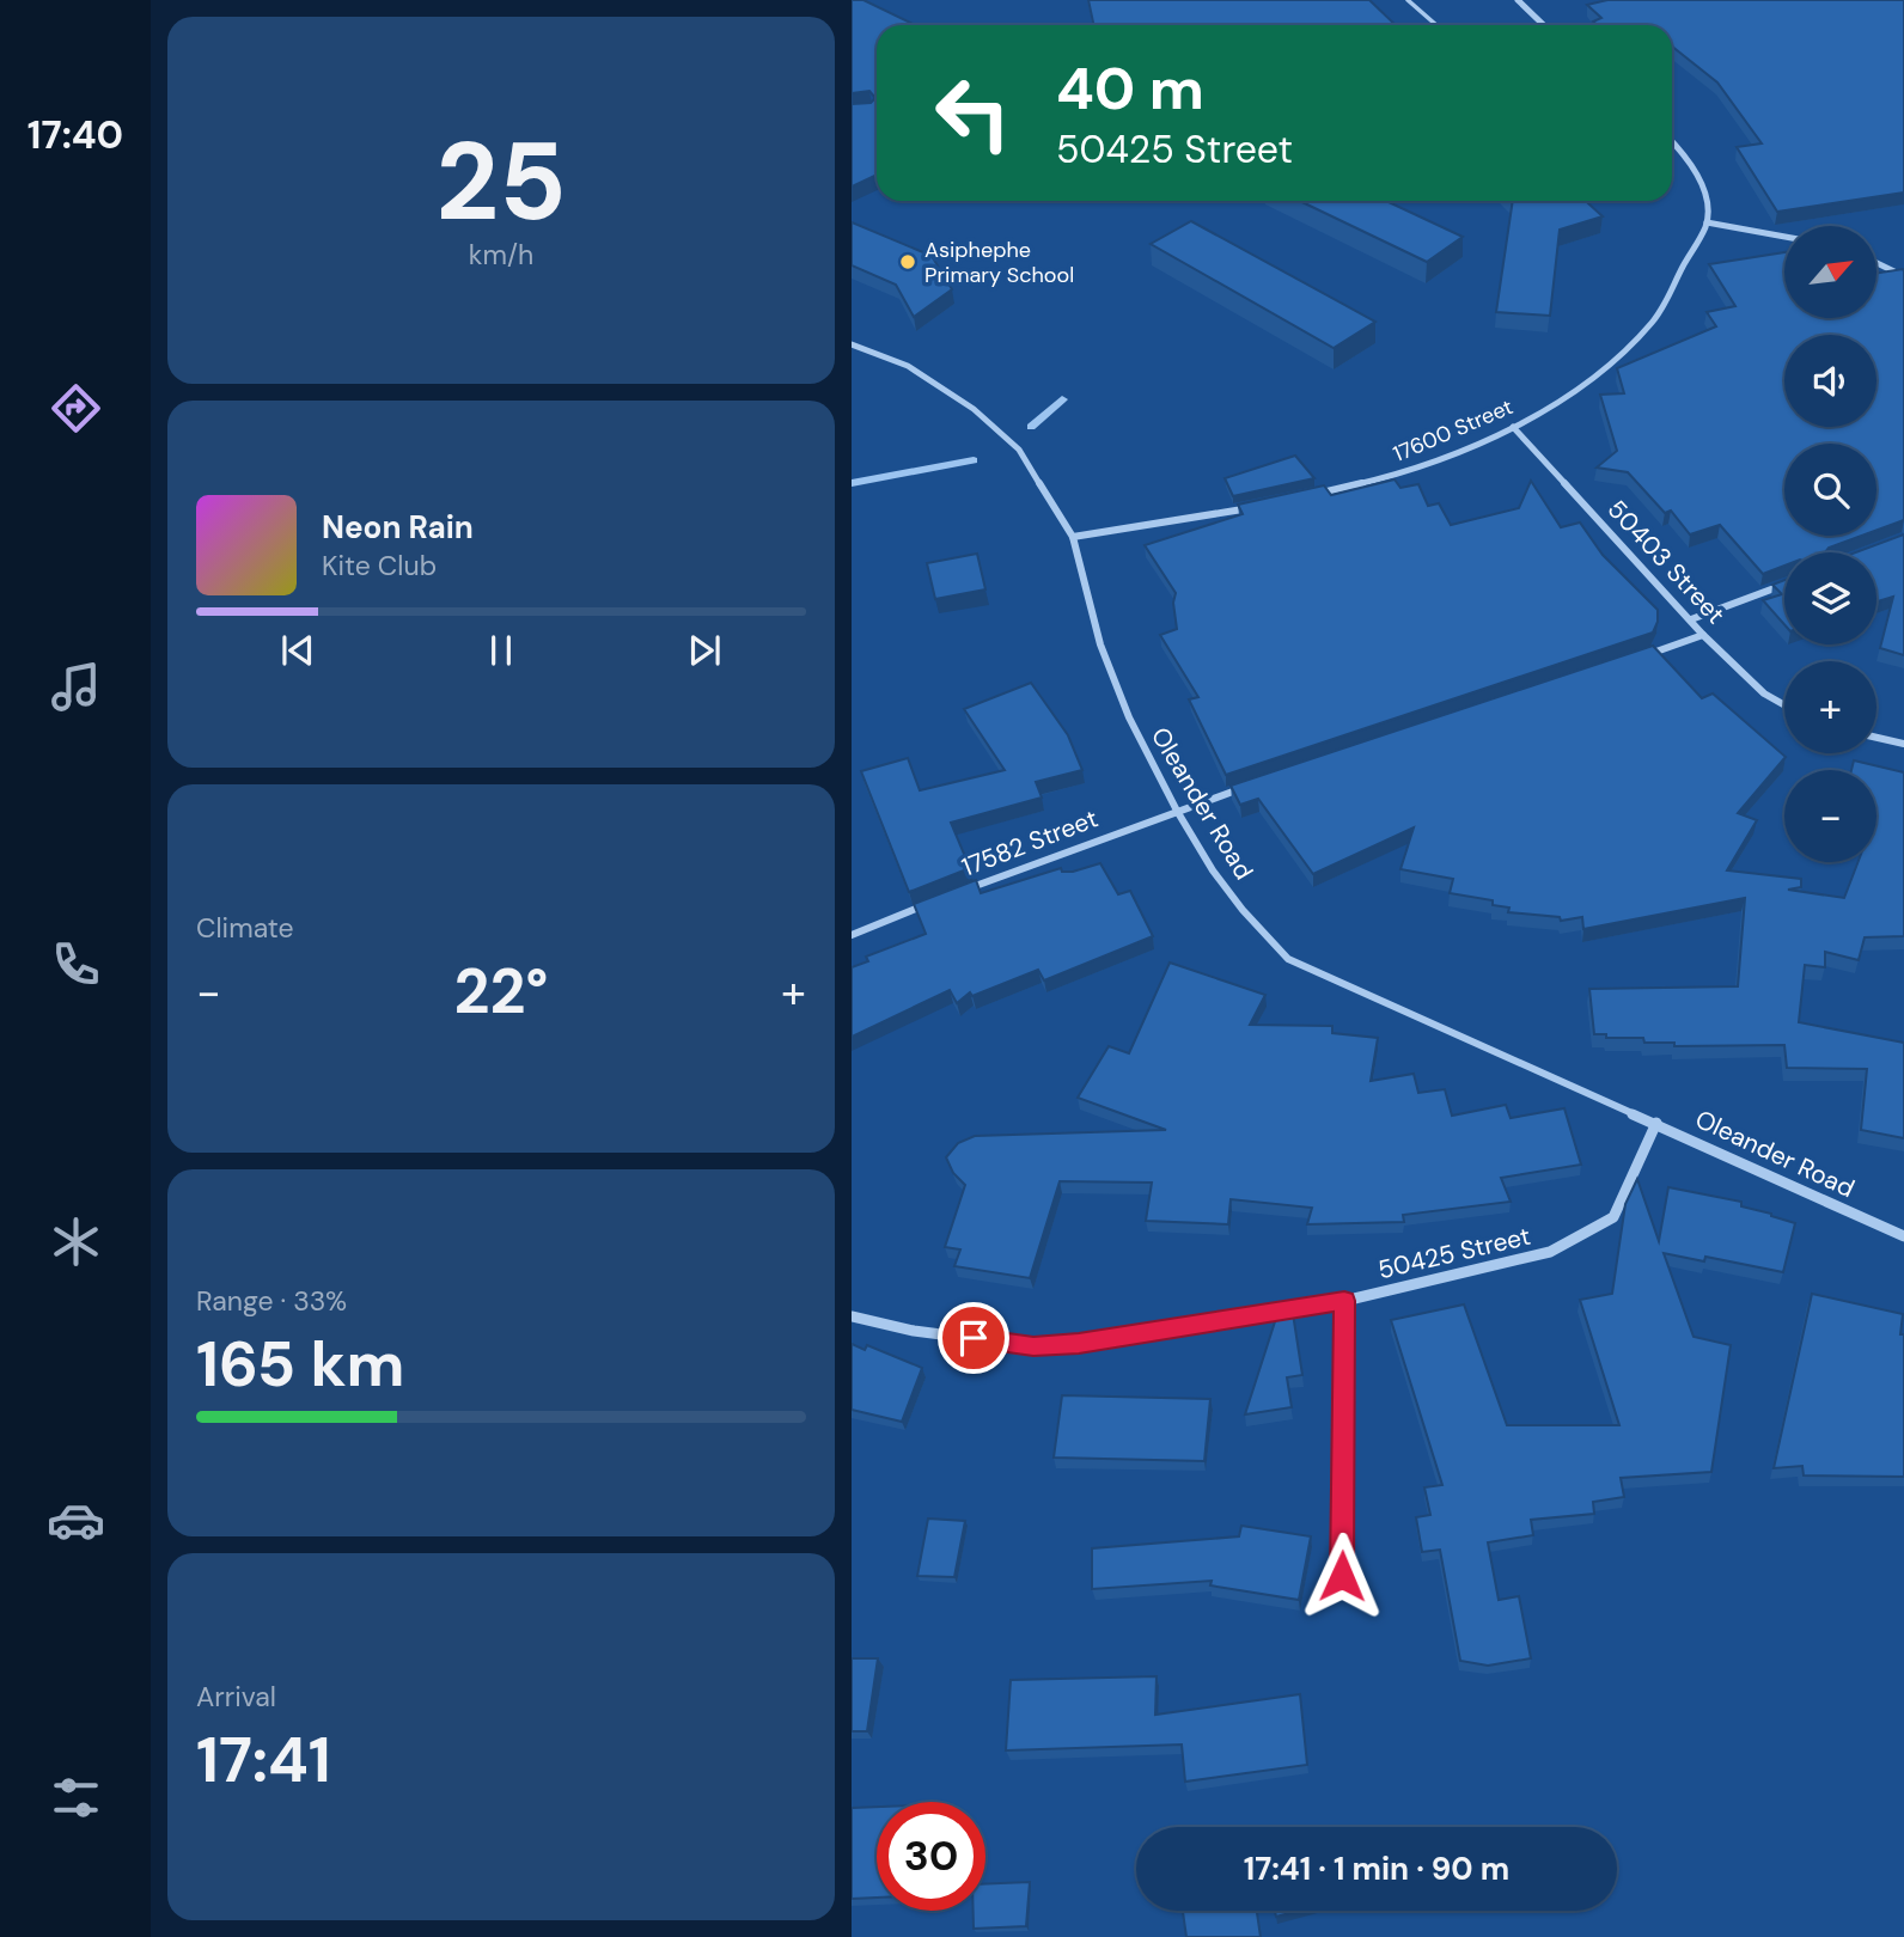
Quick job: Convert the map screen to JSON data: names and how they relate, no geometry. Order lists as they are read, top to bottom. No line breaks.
{"streets":{"street":["17600 Street","50403 Street","Oleander Road","17582 Street","50425 Street"]},"crossings":[["17600 Street","50403 Street"],["Oleander Road","17582 Street"],["Oleander Road","50425 Street"]],"places":["Asiphephe Primary School"],"north":"top right","page":{"tabs":"17:40","tile":[["25","km/h"],"Climate",["Range · 33%","165 km"],["Arrival","17:41"]],"turn":["40 m","50425 Street"],"map_buttons":["+","−"],"song":["Neon Rain","Kite Club"],"heat":["−","22°","+"],"limit":"30","trip":"17:41 · 1 min · 90 m"}}
